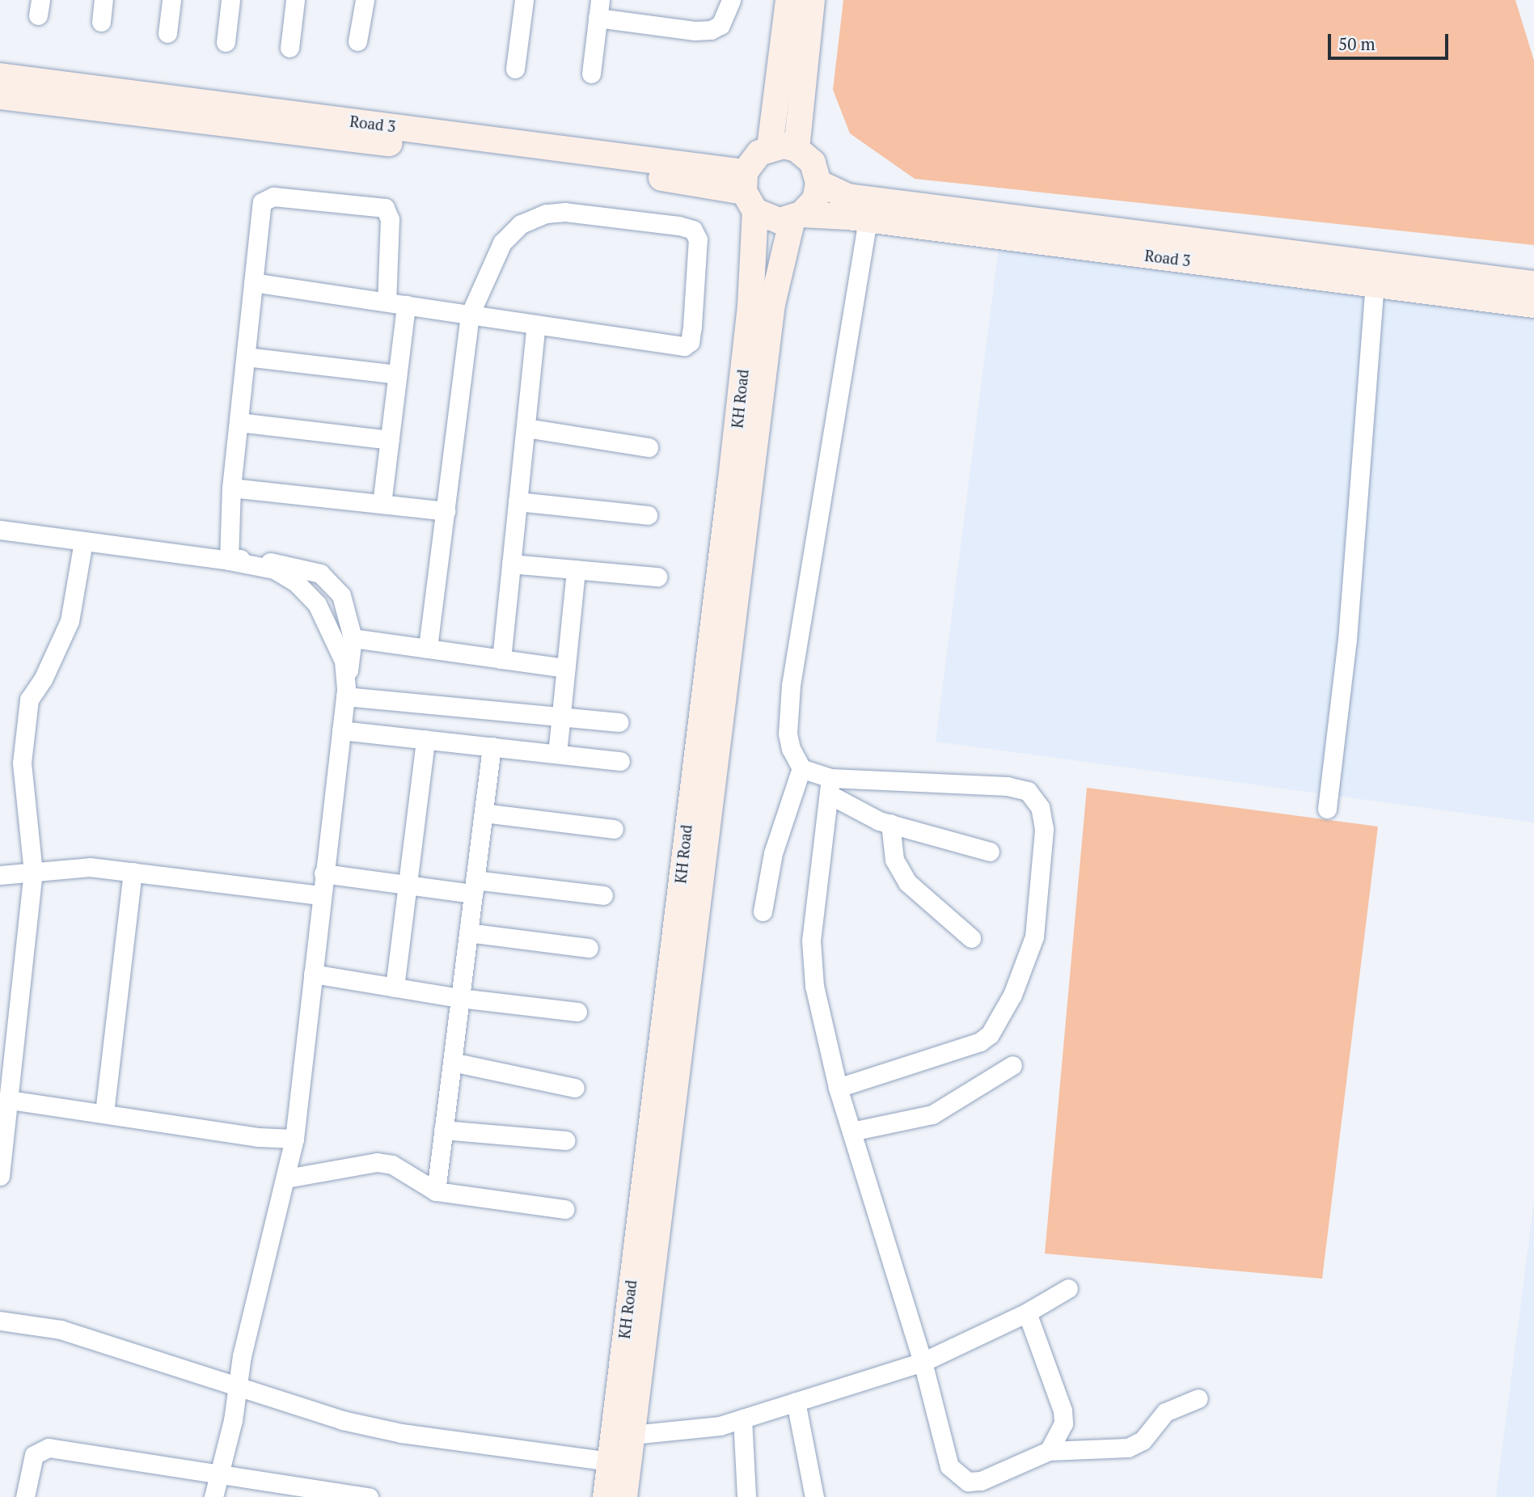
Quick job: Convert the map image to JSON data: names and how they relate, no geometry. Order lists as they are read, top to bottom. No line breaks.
{"streets":{"main road":["Road 3","KH Road"]},"crossings":[["Road 3","KH Road"]],"scale_bar":"50 m"}
